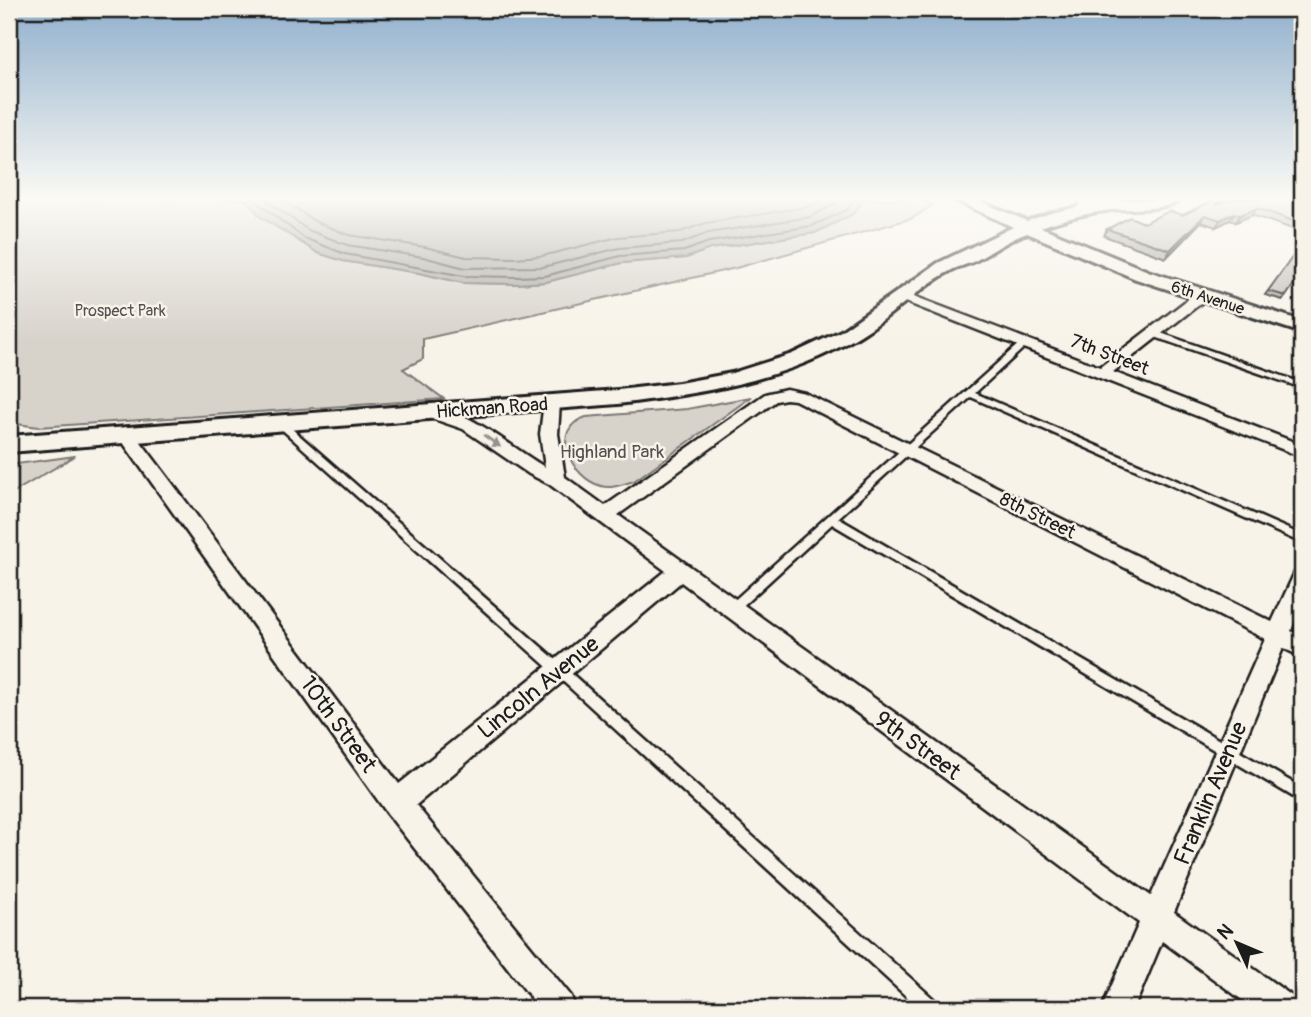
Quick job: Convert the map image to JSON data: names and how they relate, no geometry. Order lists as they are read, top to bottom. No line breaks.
{"streets":{"main road":["6th Avenue","Hickman Road"],"street":["7th Street","8th Street","Lincoln Avenue","10th Street","9th Street","Franklin Avenue"]},"crossings":[["7th Street","Hickman Road"],["Hickman Road","10th Street"],["Hickman Road","9th Street"],["8th Street","9th Street"],["8th Street","Franklin Avenue"],["Lincoln Avenue","10th Street"],["Lincoln Avenue","9th Street"],["9th Street","Franklin Avenue"]],"parks":["Prospect Park","Highland Park"],"north":"top left"}
